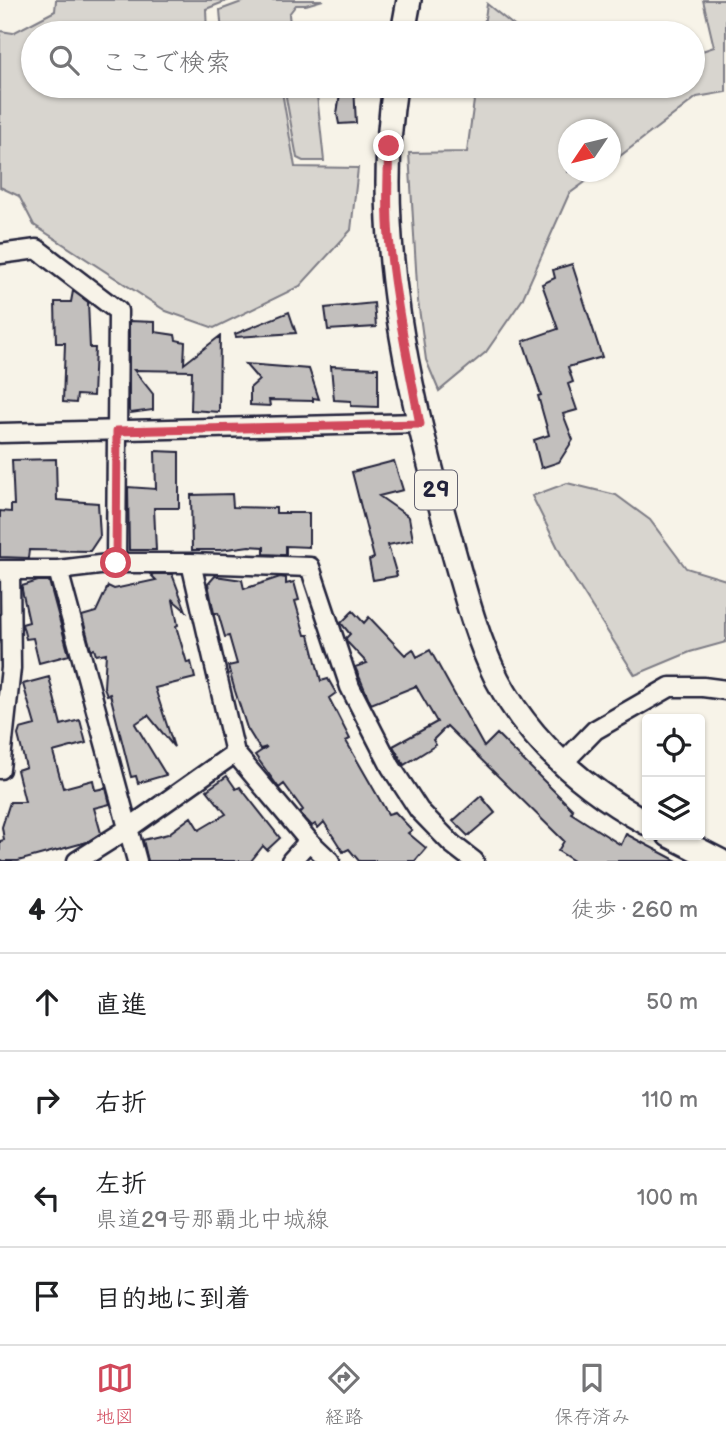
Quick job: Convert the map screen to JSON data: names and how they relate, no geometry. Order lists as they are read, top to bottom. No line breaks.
{"streets":{"main road":["29"]},"north":"bottom left","page":{"search":"ここで検索","heading":["4 分","徒歩 · 260 m"],"list":[["直進","50 m"],["右折","110 m"],["左折","県道29号那覇北中城線","100 m"],"目的地に到着"],"nav":["地図","経路","保存済み"]}}
